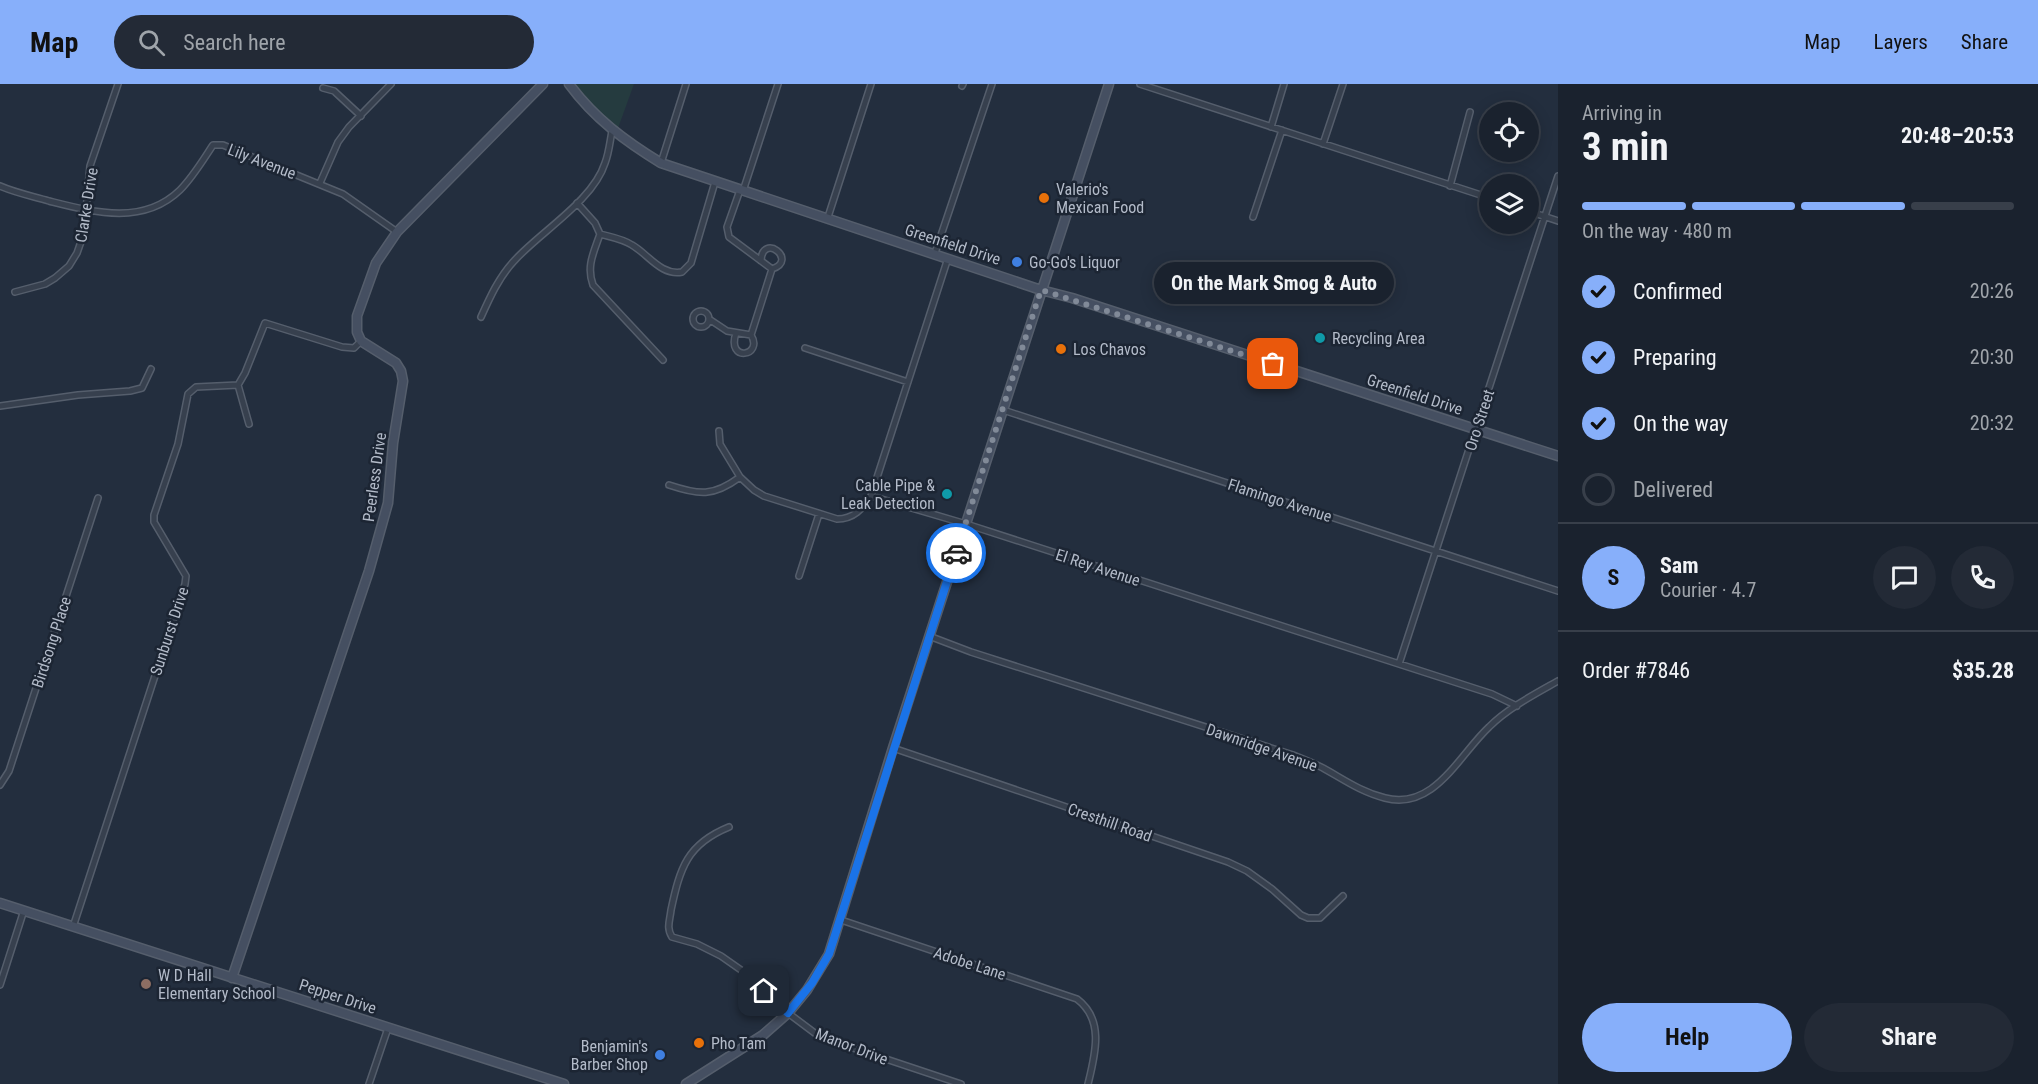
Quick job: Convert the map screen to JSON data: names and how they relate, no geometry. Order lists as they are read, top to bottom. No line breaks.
{"streets":{"main road":["Greenfield Drive","Peerless Drive","Pepper Drive"],"street":["Lily Avenue","Clarke Drive","Oro Street","Flamingo Avenue","El Rey Avenue","Sunburst Drive","Birdsong Place","Dawnridge Avenue","Cresthill Road","Adobe Lane","Manor Drive"]},"crossings":[["Lily Avenue","Clarke Drive"],["Greenfield Drive","Oro Street"],["Oro Street","Flamingo Avenue"],["Oro Street","El Rey Avenue"],["Peerless Drive","Pepper Drive"],["El Rey Avenue","Dawnridge Avenue"],["Sunburst Drive","Pepper Drive"]],"places":["Valerio's Mexican Food","Go-Go's Liquor","Recycling Area","Los Chavos","On the Mark Smog & Auto","Cable Pipe & Leak Detection","W D Hall Elementary School","Pho Tam","Benjamin's Barber Shop"],"page":{"header":"Map","search":"Search here","nav":["Map","Layers","Share"],"heading":["3 min","Arriving in","20:48–20:53"],"panel":["Sam","Courier · 4.7","Order #7846","$35.28"],"bar":"On the way · 480 m","list":[["Confirmed","20:26"],["Preparing","20:30"],["On the way","20:32"],"Delivered"],"bubble":"On the Mark Smog & Auto","round":"S","buttons":["Help","Share"]}}
